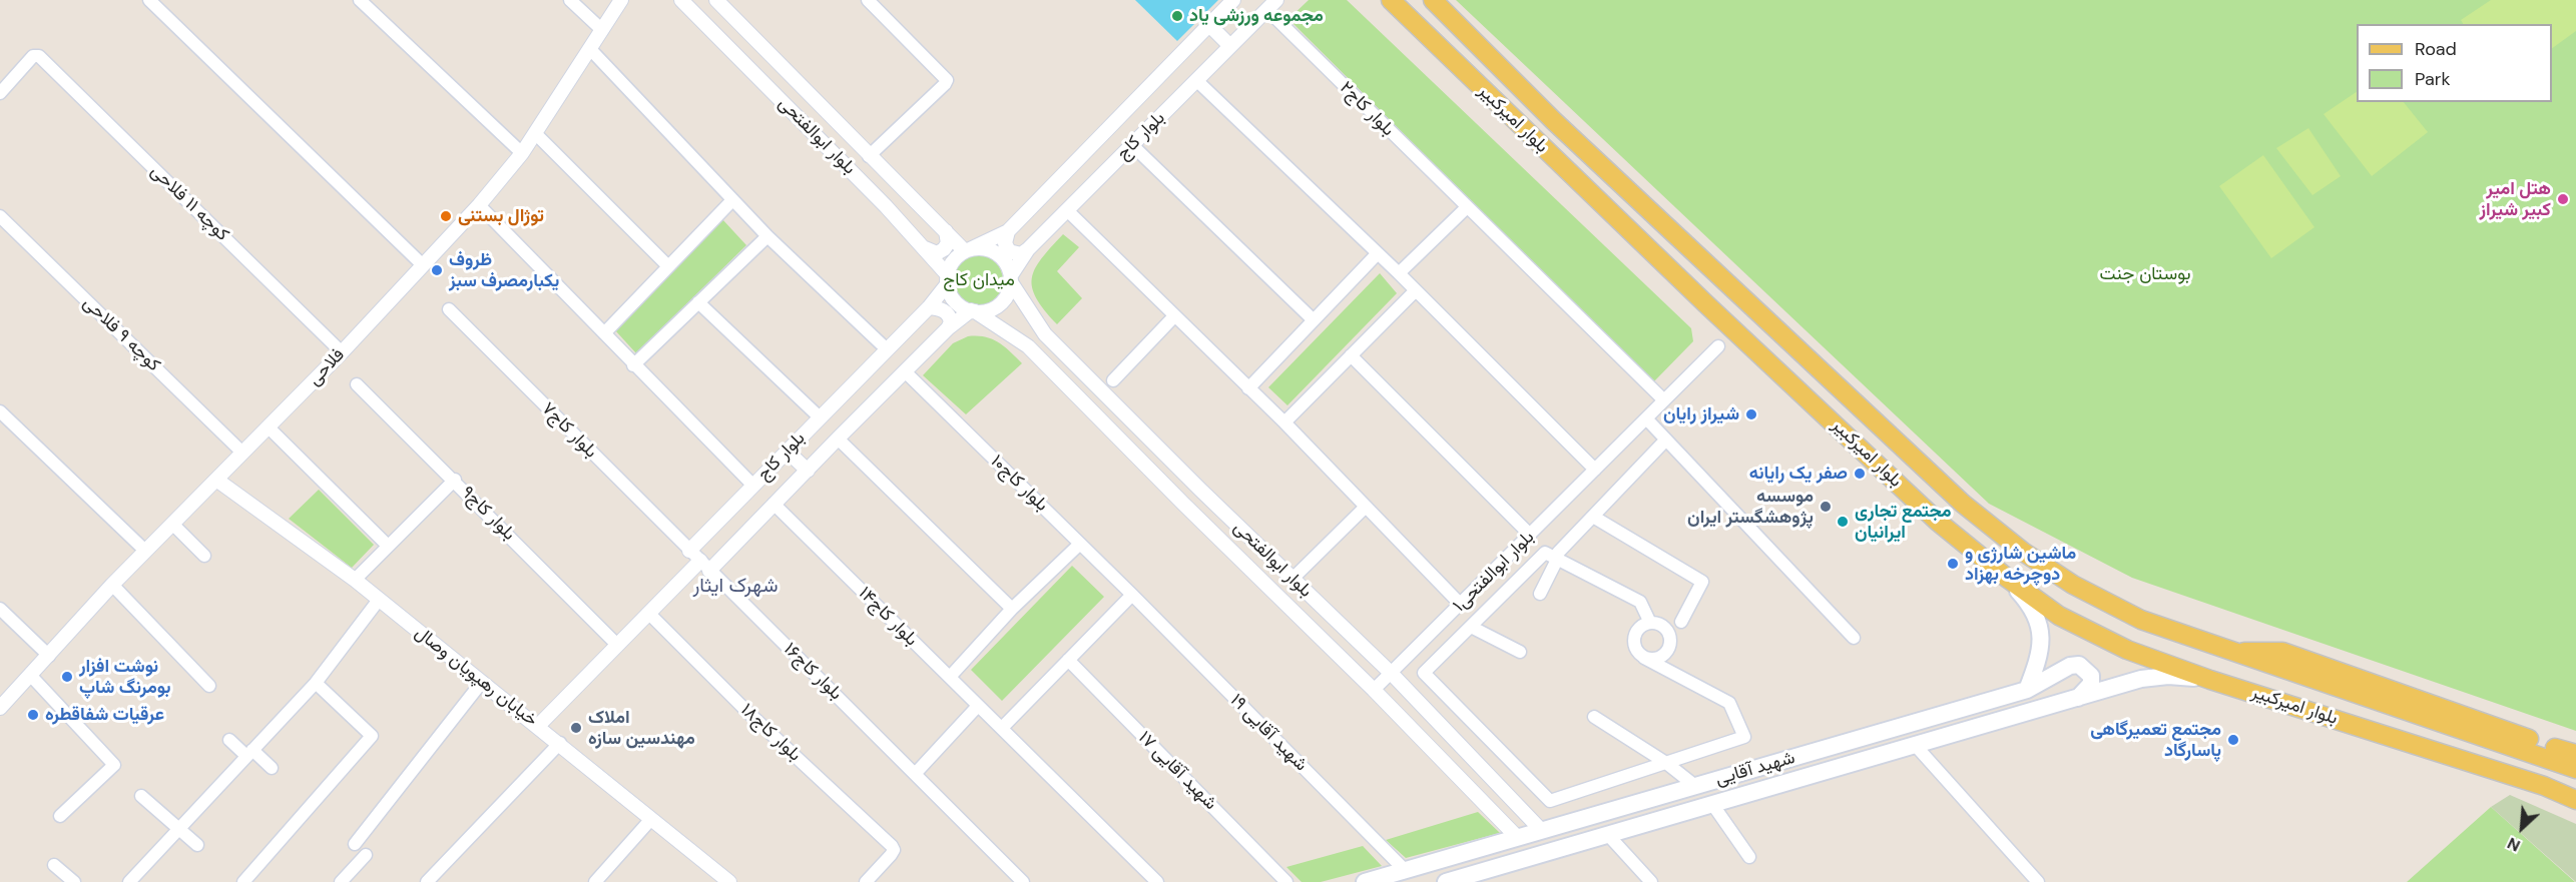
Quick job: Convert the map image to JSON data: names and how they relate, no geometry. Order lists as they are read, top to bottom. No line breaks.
{"streets":{"main road":["بلوار امیرکبیر","شهید آقایی"],"street":["بلوار کاج۲","بلوار ابوالفتحی","بلوار کاج","کوچه ۱۱ فلاحی","کوچه ۹ فلاحی","فلاحی","بلوار کاج۷","بلوار کاج۱۰","بلوار کاج۹","بلوار ابوالفتحی۱","بلوار کاج۱۴","بلوار کاج۱۶","خیابان رهپویان وصال","بلوار کاج۱۸","شهید آقایی ۱۹","شهید آقایی ۱۷"]},"crossings":[["بلوار کاج۲","بلوار کاج"],["بلوار کاج۲","بلوار ابوالفتحی۱"],["بلوار امیرکبیر","شهید آقایی"],["بلوار ابوالفتحی","بلوار کاج"],["بلوار ابوالفتحی","بلوار ابوالفتحی۱"],["بلوار ابوالفتحی","شهید آقایی"],["بلوار کاج","بلوار کاج۷"],["بلوار کاج","بلوار کاج۱۰"],["بلوار کاج","بلوار کاج۹"],["بلوار کاج","بلوار کاج۱۴"],["بلوار کاج","بلوار کاج۱۶"],["بلوار کاج","خیابان رهپویان وصال"],["بلوار کاج","بلوار کاج۱۸"],["کوچه ۱۱ فلاحی","فلاحی"],["کوچه ۹ فلاحی","فلاحی"],["فلاحی","خیابان رهپویان وصال"],["بلوار کاج۷","بلوار کاج۱۶"],["بلوار کاج۱۰","شهید آقایی ۱۹"],["شهید آقایی ۱۹","شهید آقایی"]],"districts":["شهرک ایثار"],"parks":["بوستان جنت","میدان کاج"],"places":["مجموعه ورزشی یاد","هتل امیر کبیر شیراز","توژال بستنی","ظروف یکبارمصرف سبز","شیراز رایان","صفر یک رایانه","موسسه پژوهشگستر ایران","مجتمع تجاری ایرانیان","ماشین شارژی و دوچرخه بهزاد","نوشت افزار بومرنگ شاپ","عرقیات شفاقطره","املاک مهندسین سازه","مجتمع تعمیرگاهی پاسارگاد"],"legend":["Road","Park"],"north":"bottom left"}
